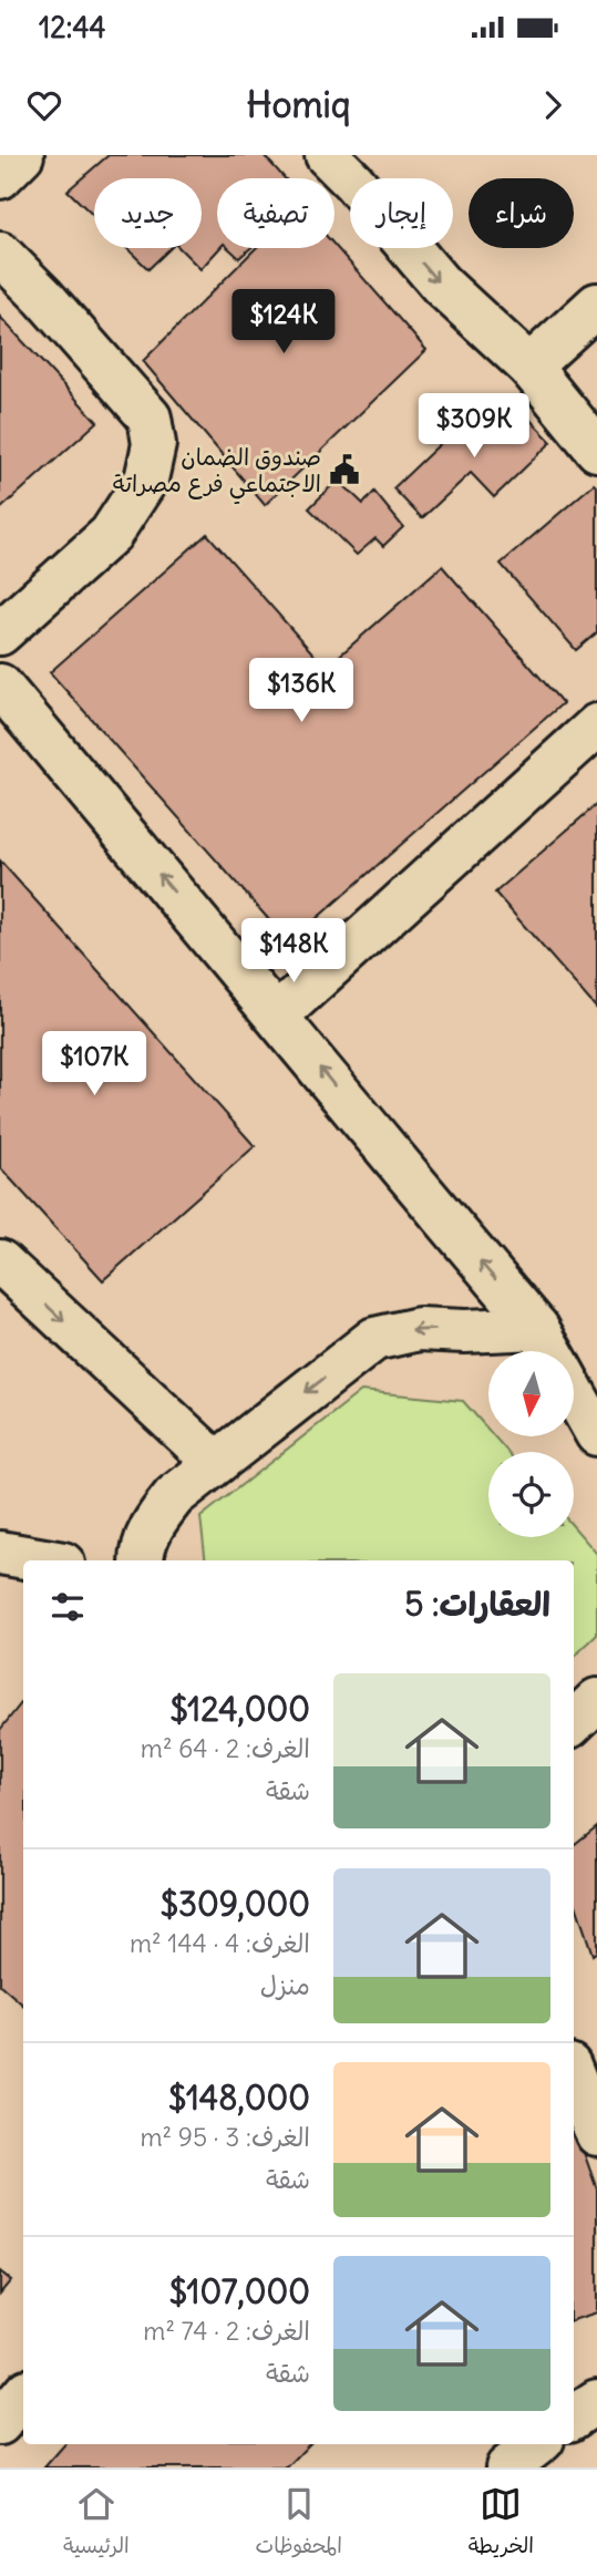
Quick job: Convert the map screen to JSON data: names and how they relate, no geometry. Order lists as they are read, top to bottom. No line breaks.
{"places":{"public building":["صندوق الضمان الاجتماعي فرع مصراتة"]},"north":"bottom","page":{"status":"12:44","header":"Homiq","chip":["شراء","إيجار","تصفية","جديد"],"price":["$124K","$309K","$136K","$148K","$107K"],"heading":"العقارات: 5","list":[{"name":"$124,000","note":"الغرف: 2 · 64 m² · شقة"},{"name":"$309,000","note":"الغرف: 4 · 144 m² · منزل"},{"name":"$148,000","note":"الغرف: 3 · 95 m² · شقة"},{"name":"$107,000","note":"الغرف: 2 · 74 m² · شقة"}],"tabs":["الخريطة","المحفوظات","الرئيسية"]}}
